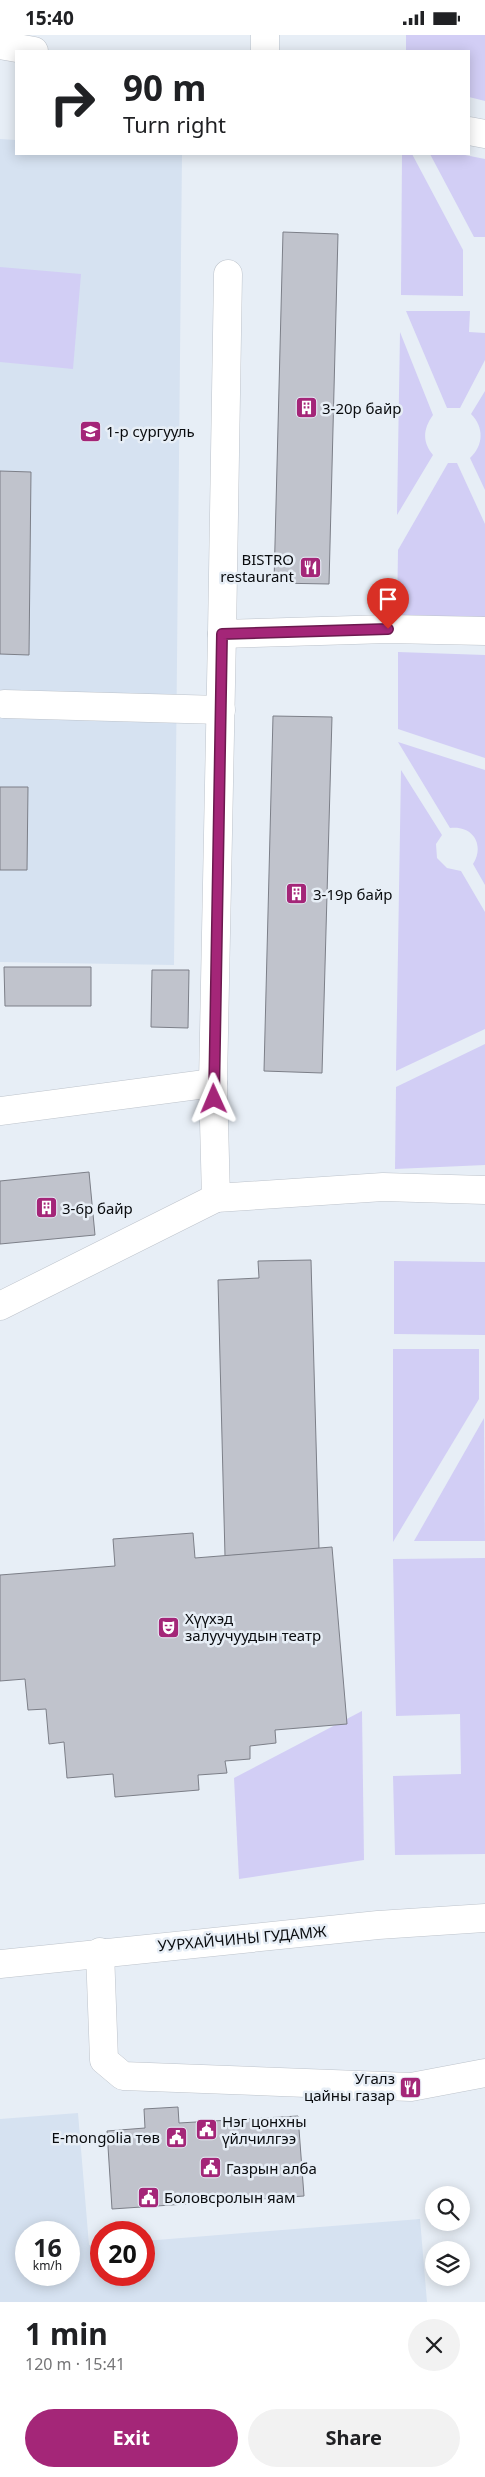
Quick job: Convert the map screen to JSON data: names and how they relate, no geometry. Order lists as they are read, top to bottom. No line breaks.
{"streets":{"street":["УУРХАЙЧИНЫ ГУДАМЖ"]},"places":{"building":["3-20р байр","3-19р байр","3-6р байр"],"school or university":["1-р сургууль"],"restaurant":["BISTRO restaurant","Угалз цайны газар"],"theatre":["Хүүхэд залуучуудын театр"],"public building":["Нэг цонхны үйлчилгээ","E-mongolia төв","Газрын алба","Боловсролын яам"]},"page":{"status":"15:40","turn":["90 m","Turn right"],"speed":"16 km/h","limit":"20","heading":["1 min","120 m · 15:41"],"buttons":["Exit","Share"]}}
